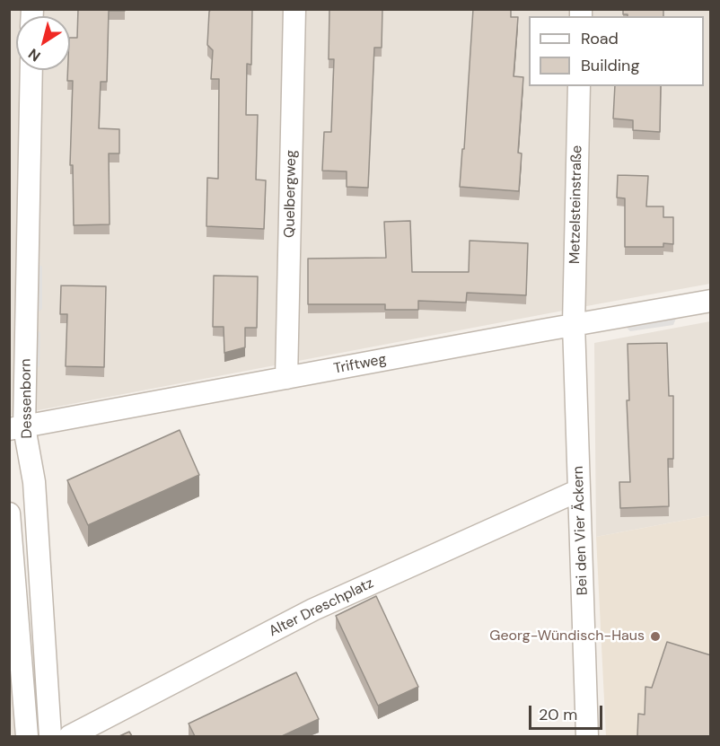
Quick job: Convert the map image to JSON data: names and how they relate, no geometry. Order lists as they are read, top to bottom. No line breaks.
{"streets":{"street":["Quelbergweg","Metzelsteinstraße","Triftweg","Dessenborn","Bei den Vier Äckern","Alter Dreschplatz"]},"crossings":[["Quelbergweg","Triftweg"],["Metzelsteinstraße","Triftweg"],["Metzelsteinstraße","Bei den Vier Äckern"],["Triftweg","Dessenborn"],["Triftweg","Bei den Vier Äckern"],["Bei den Vier Äckern","Alter Dreschplatz"]],"places":["Georg-Wündisch-Haus"],"legend":["Road","Building"],"scale_bar":"20 m","north":"bottom left"}
